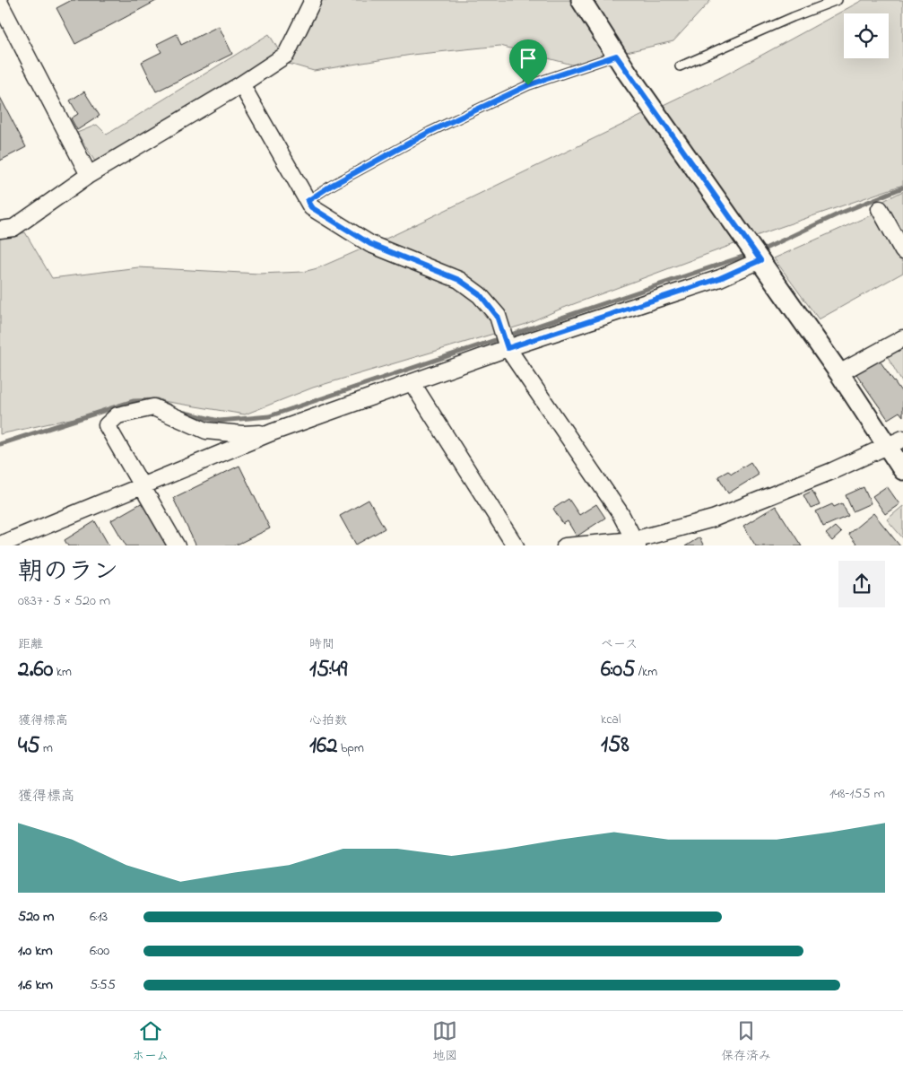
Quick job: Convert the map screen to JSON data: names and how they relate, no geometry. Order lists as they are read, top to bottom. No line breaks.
{"page":{"heading":["朝のラン","08:37 · 5 × 520 m"],"stats":[["距離","2.60 km"],["時間","15:49"],["ペース","6:05 /km"],["獲得標高","45 m"],["心拍数","162 bpm"],["kcal","158"]],"chart":["獲得標高","148–155 m"],"list":[{"name":"520 m","note":"6:13"},{"name":"1.0 km","note":"6:00"},{"name":"1.6 km","note":"5:55"}],"tabs":["ホーム","地図","保存済み"]}}
